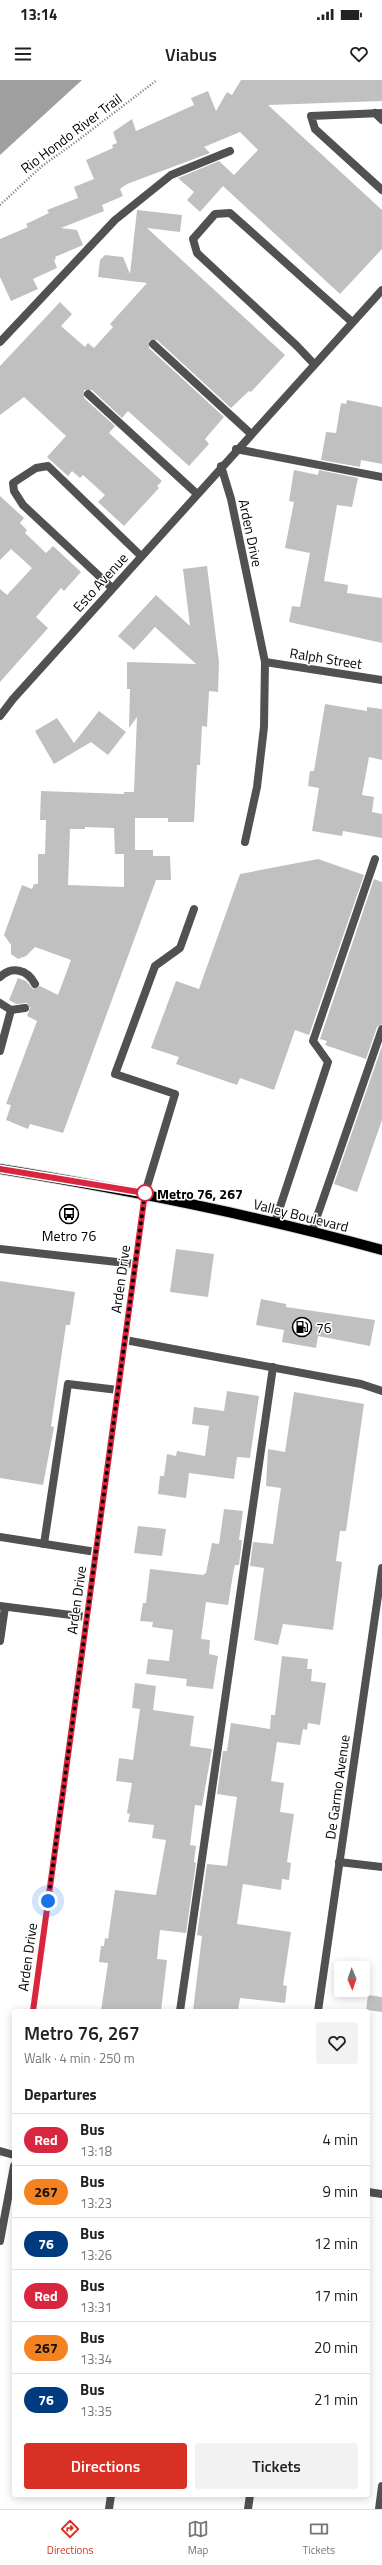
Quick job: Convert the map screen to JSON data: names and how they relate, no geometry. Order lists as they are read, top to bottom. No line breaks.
{"streets":{"main road":["Valley Boulevard"],"street":["Arden Drive","Esto Avenue","Ralph Street","De Garmo Avenue"],"path":["Rio Hondo River Trail"]},"crossings":[["Arden Drive","Esto Avenue"],["Arden Drive","Ralph Street"],["Arden Drive","Valley Boulevard"]],"places":{"other":["Metro 76, 267"],"bus stop":["Metro 76"],"fuel station":["76"]},"lines":["bus line Red"],"north":"bottom","page":{"status":"13:14","header":"Viabus","heading":[["Metro 76, 267","Walk · 4 min · 250 m"],"Departures"],"list":[{"mark":"Red","name":"Bus","note":"13:18","value":"4 min"},{"mark":"267","name":"Bus","note":"13:23","value":"9 min"},{"mark":"76","name":"Bus","note":"13:26","value":"12 min"},{"mark":"Red","name":"Bus","note":"13:31","value":"17 min"},{"mark":"267","name":"Bus","note":"13:34","value":"20 min"},{"mark":"76","name":"Bus","note":"13:35","value":"21 min"}],"buttons":["Directions","Tickets"],"tabs":["Directions","Map","Tickets"]}}
